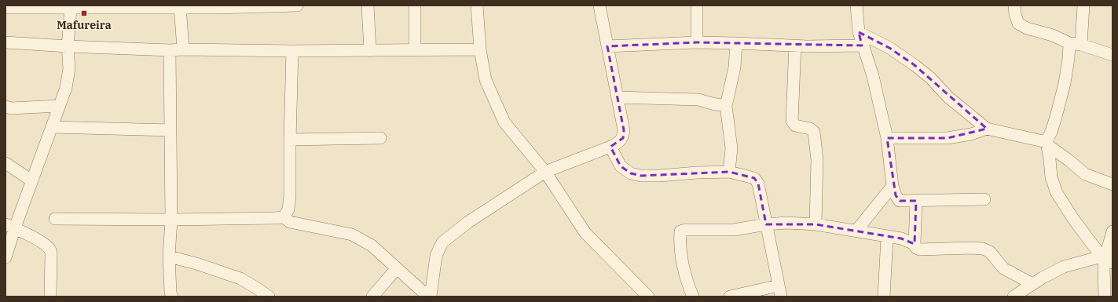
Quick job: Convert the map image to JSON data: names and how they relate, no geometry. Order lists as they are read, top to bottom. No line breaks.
{"places":{"transit":["Mafureira"]}}
